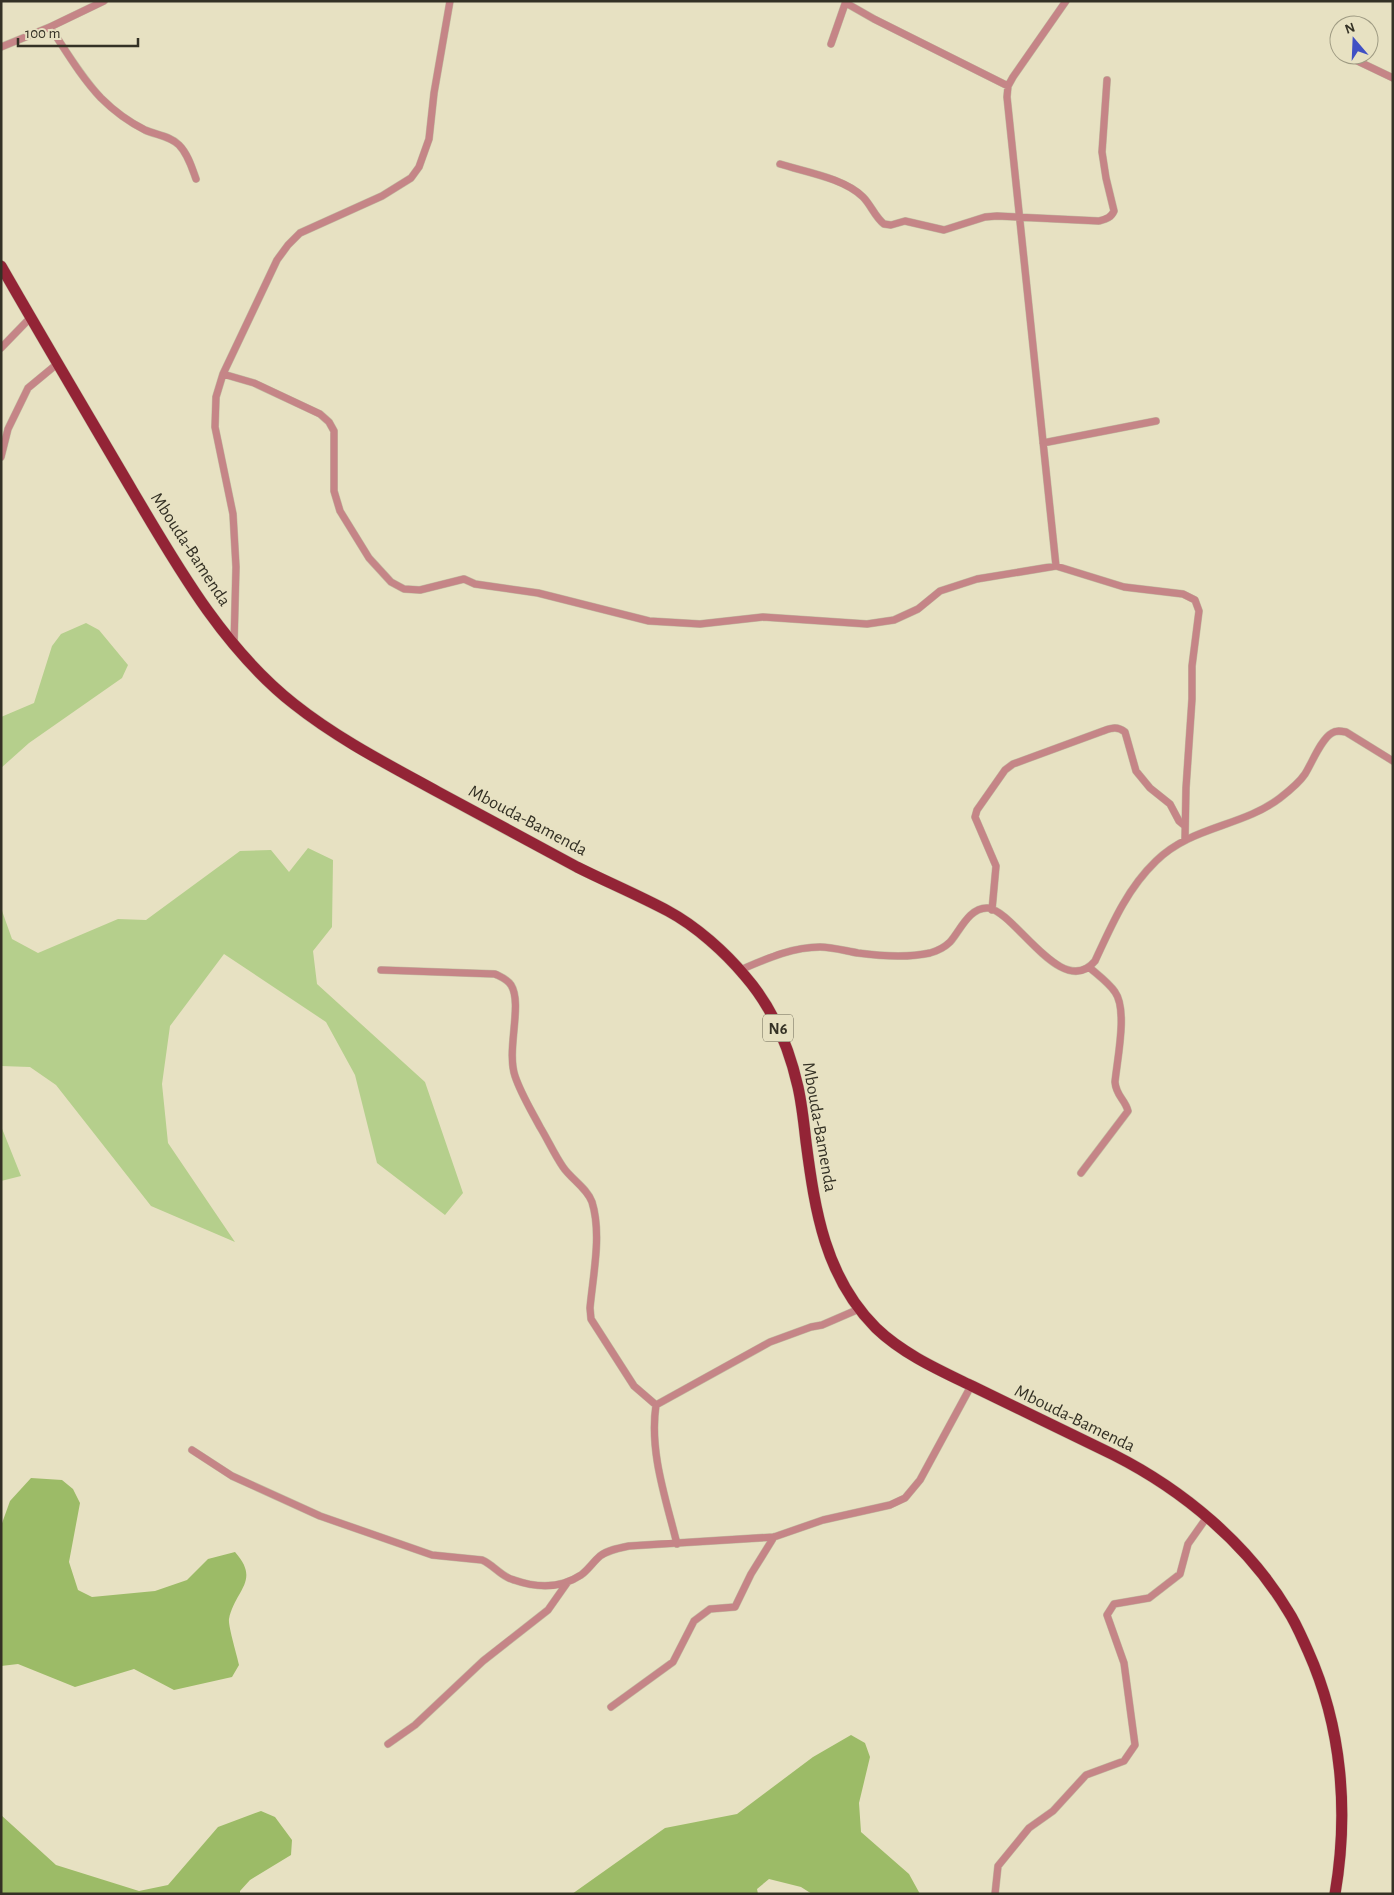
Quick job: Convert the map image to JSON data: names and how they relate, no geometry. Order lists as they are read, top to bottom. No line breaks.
{"streets":{"highway":["Mbouda-Bamenda","N6"]},"scale_bar":"100 m","north":"top"}
